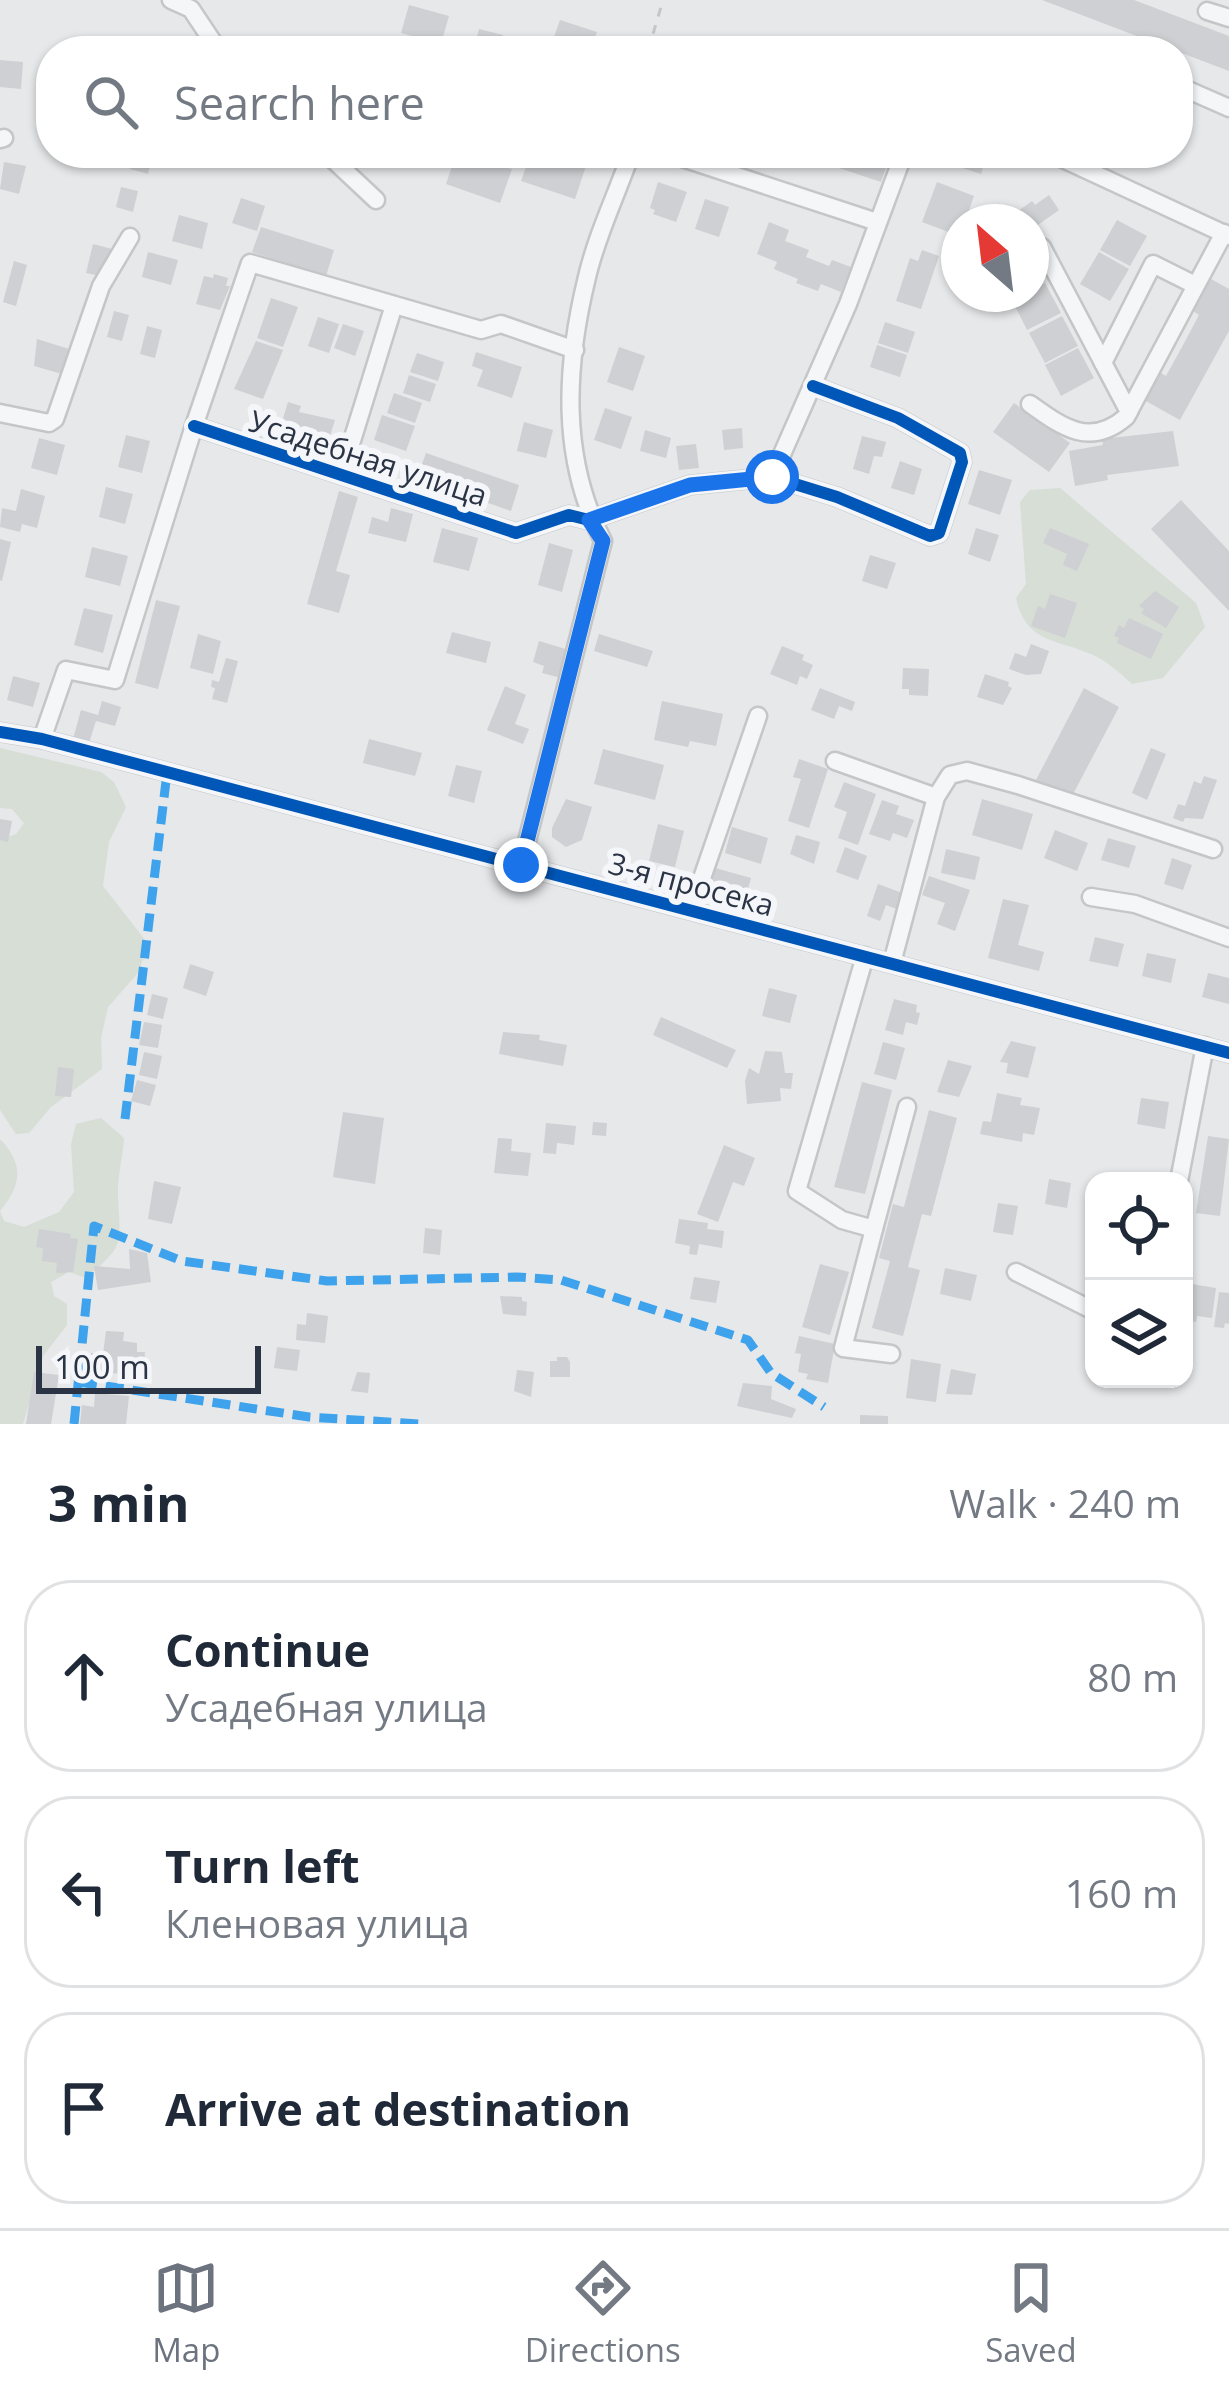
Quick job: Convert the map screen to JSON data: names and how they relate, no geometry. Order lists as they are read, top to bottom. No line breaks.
{"streets":{"street":["Усадебная улица","3-я просека"]},"scale_bar":"100 m","north":"top left","page":{"search":"Search here","scale":"100 m","heading":["3 min","Walk · 240 m"],"list":[["Continue","Усадебная улица","80 m"],["Turn left","Кленовая улица","160 m"],"Arrive at destination"],"nav":["Map","Directions","Saved"]}}
